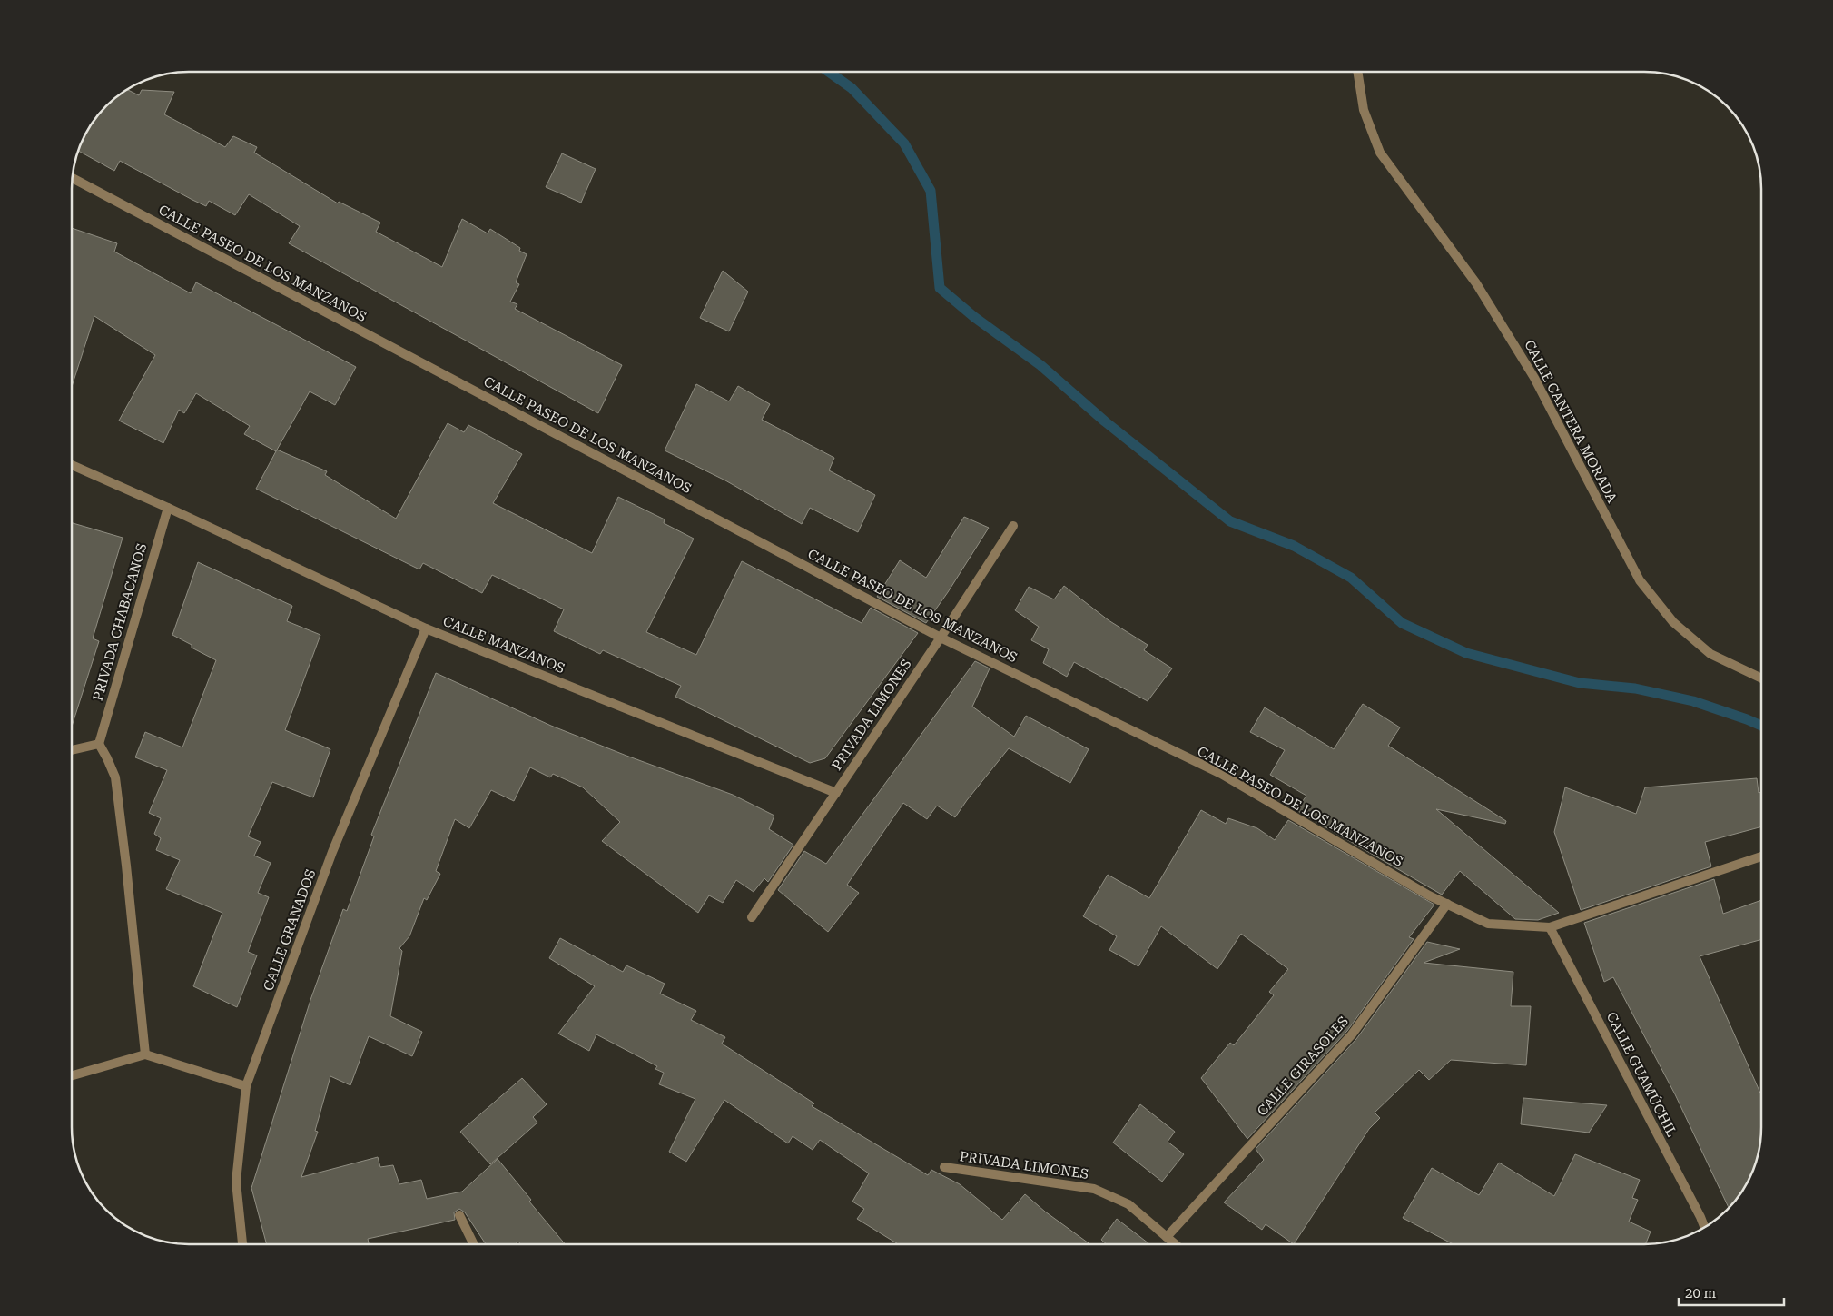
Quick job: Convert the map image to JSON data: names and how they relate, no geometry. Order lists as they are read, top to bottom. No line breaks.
{"streets":{"street":["CALLE PASEO DE LOS MANZANOS","CALLE CANTERA MORADA","PRIVADA CHABACANOS","CALLE MANZANOS","PRIVADA LIMONES","CALLE GRANADOS","CALLE GIRASOLES","CALLE GUAMÚCHIL"]},"crossings":[["CALLE PASEO DE LOS MANZANOS","PRIVADA LIMONES"],["CALLE PASEO DE LOS MANZANOS","CALLE GIRASOLES"],["CALLE PASEO DE LOS MANZANOS","CALLE GUAMÚCHIL"],["PRIVADA CHABACANOS","CALLE MANZANOS"],["CALLE MANZANOS","PRIVADA LIMONES"],["CALLE MANZANOS","CALLE GRANADOS"],["PRIVADA LIMONES","CALLE GIRASOLES"]],"scale_bar":"20 m"}
